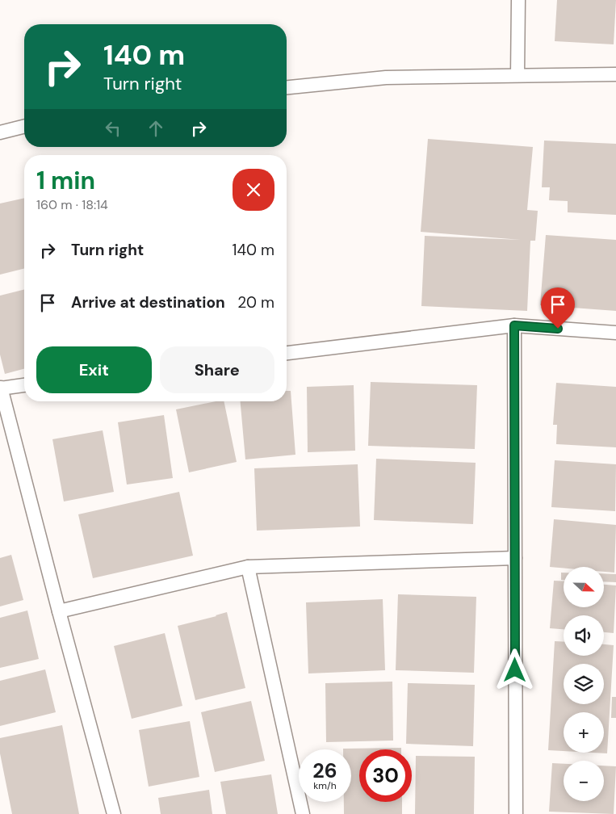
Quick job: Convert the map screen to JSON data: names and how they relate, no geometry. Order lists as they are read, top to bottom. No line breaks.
{"north":"right","page":{"turn":["140 m","Turn right"],"heading":["1 min","160 m · 18:14"],"list":[{"name":"Turn right","value":"140 m"},{"name":"Arrive at destination","value":"20 m"}],"buttons":["Exit","Share"],"map_buttons":["+","−"],"speed":"26 km/h","limit":"30"}}
